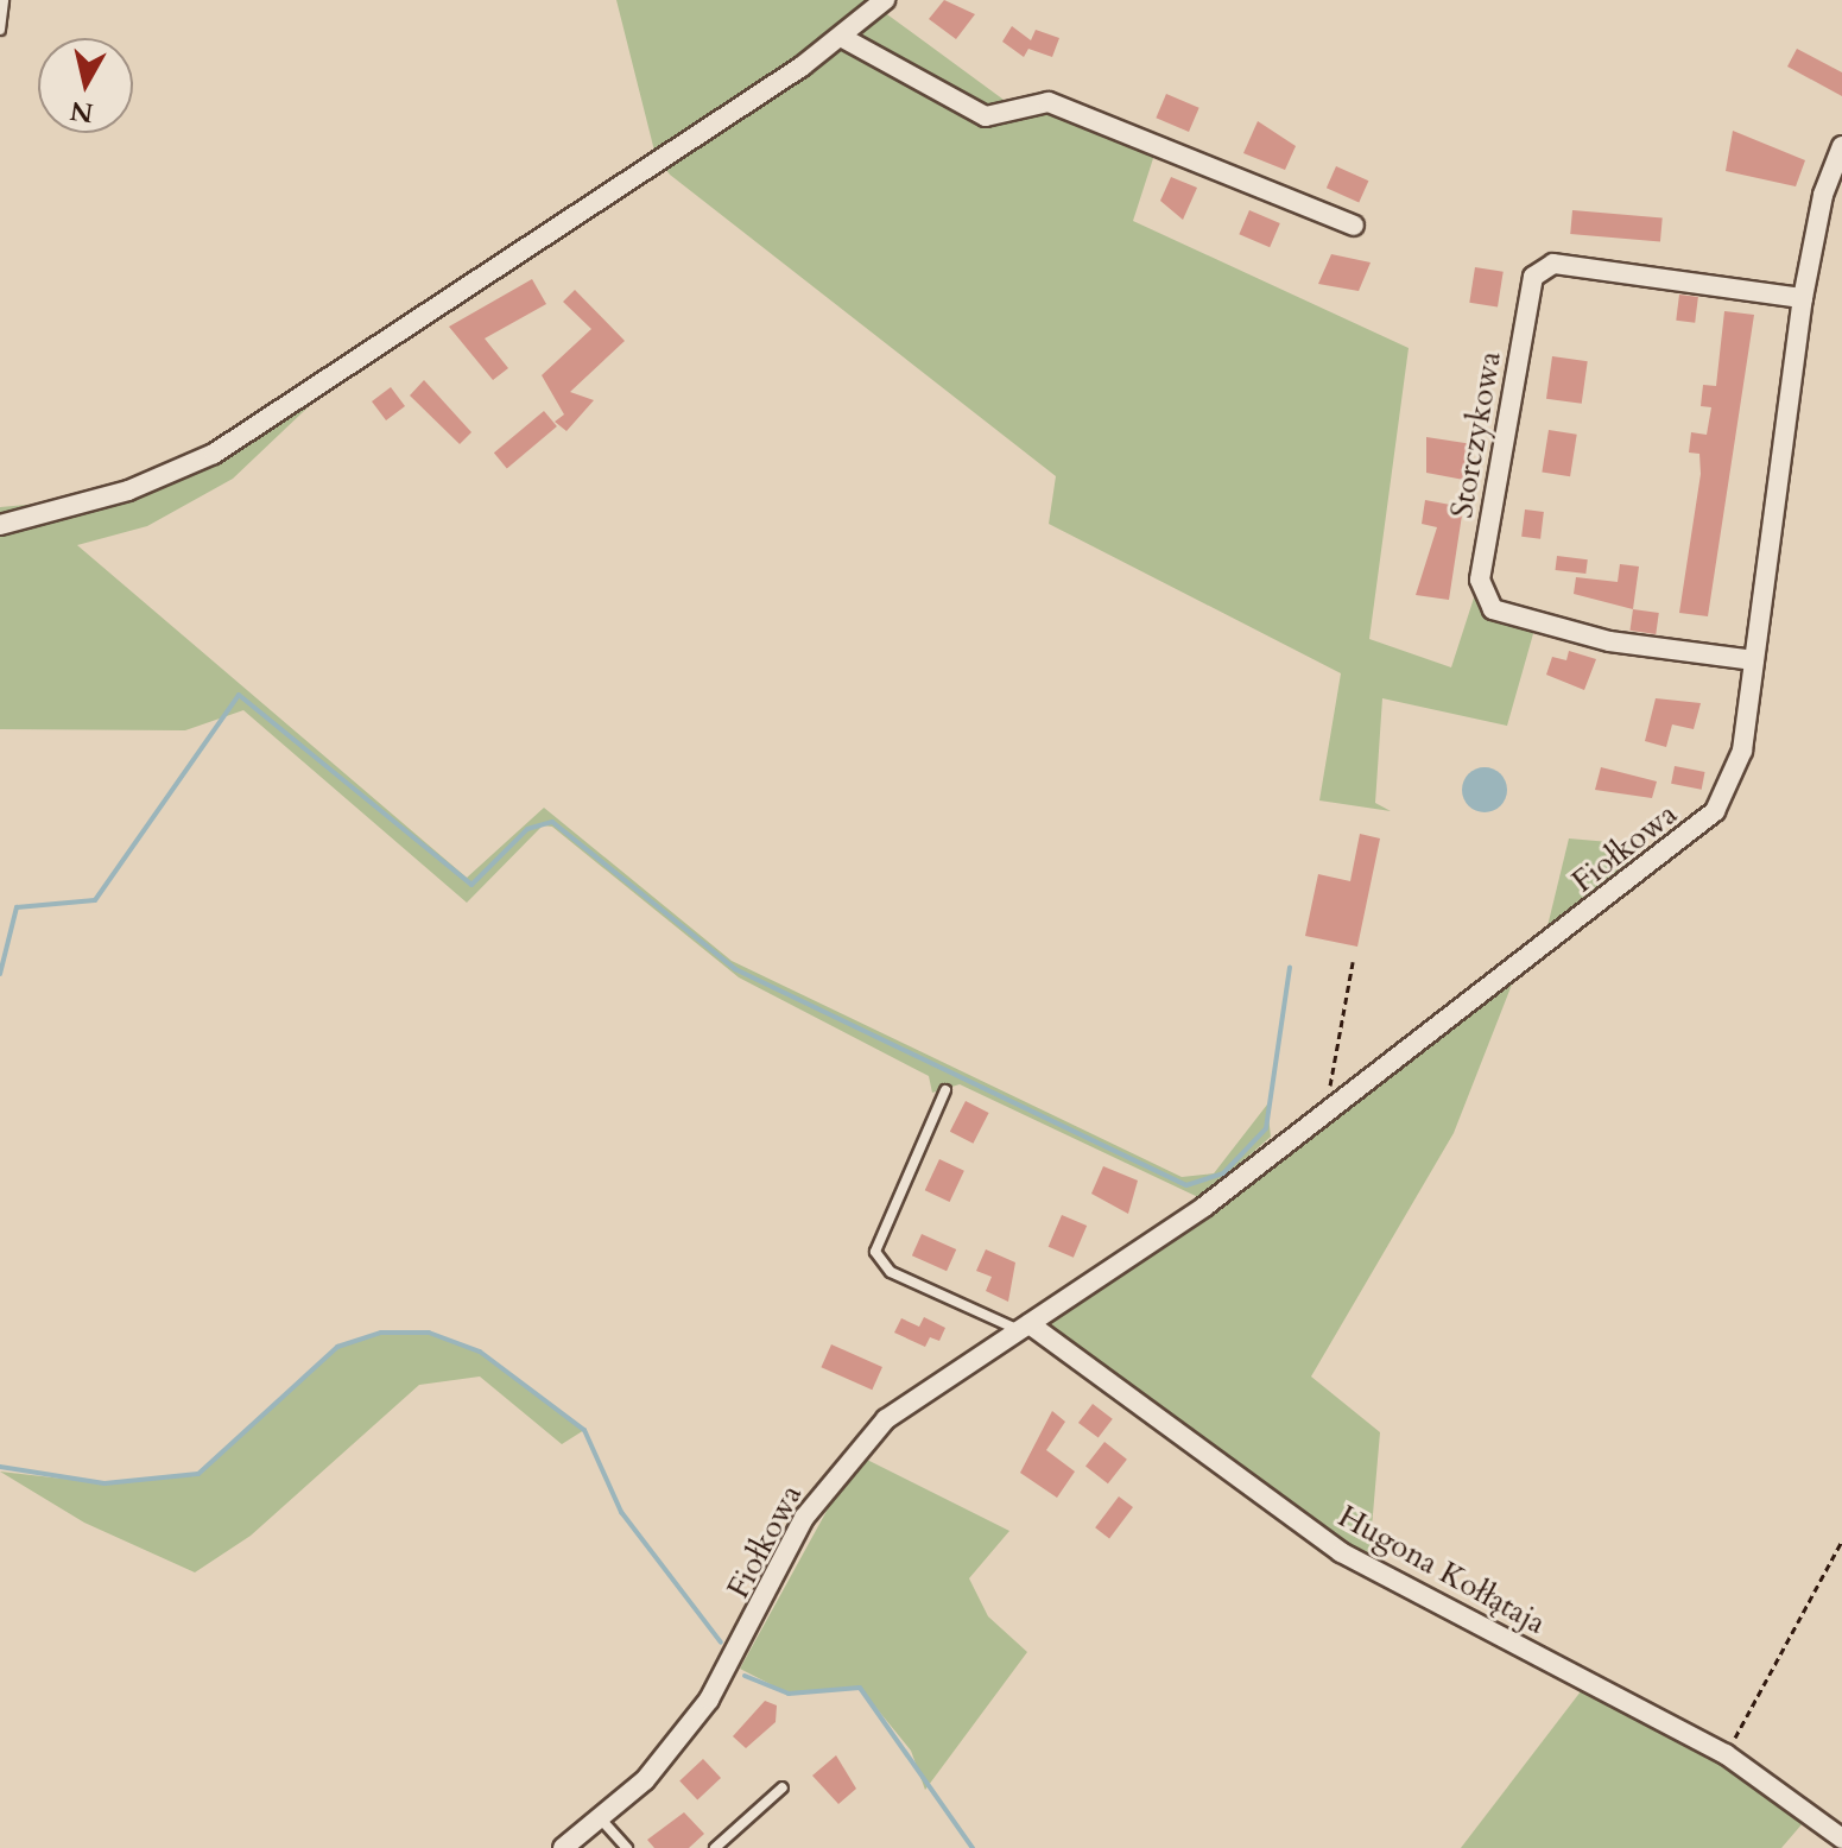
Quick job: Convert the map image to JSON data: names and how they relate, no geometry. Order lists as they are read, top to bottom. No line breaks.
{"streets":{"street":["Storczykowa","Fiołkowa","Hugona Kołłątaja"]},"crossings":[["Storczykowa","Fiołkowa"],["Fiołkowa","Hugona Kołłątaja"]],"north":"bottom"}
